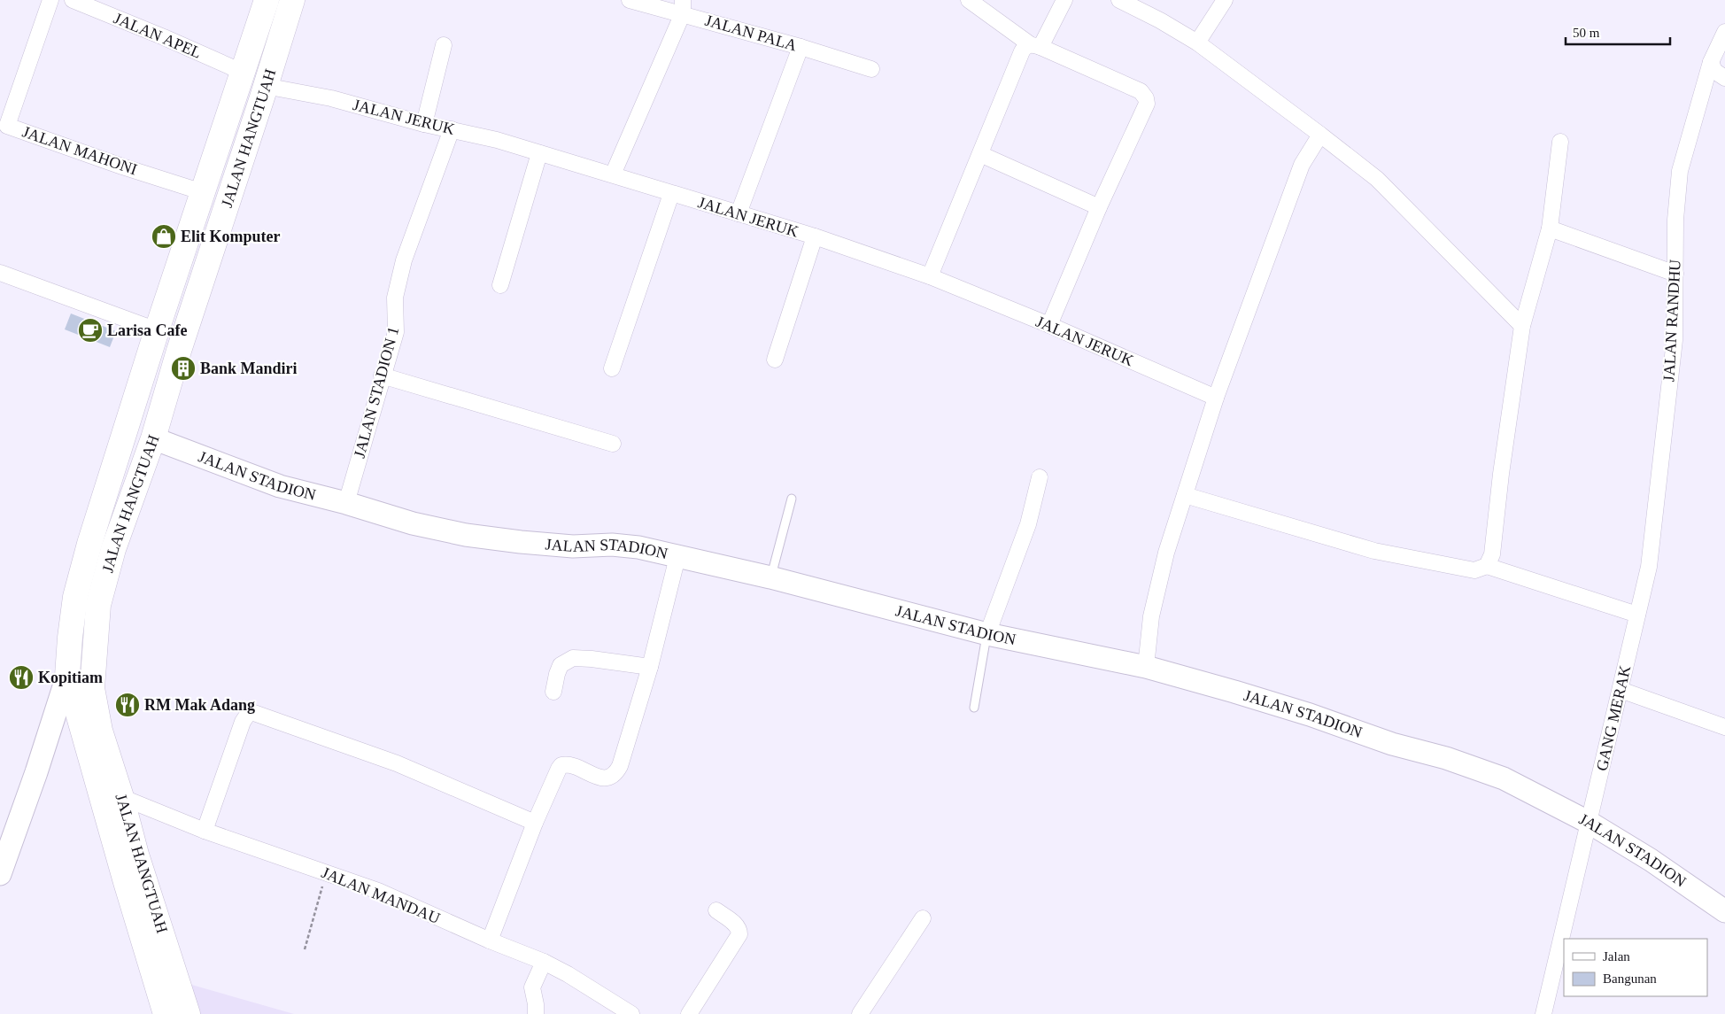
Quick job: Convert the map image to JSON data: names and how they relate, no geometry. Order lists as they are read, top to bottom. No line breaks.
{"streets":{"highway":["JALAN HANGTUAH"],"street":["JALAN PALA","JALAN APEL","JALAN JERUK","JALAN MAHONI","JALAN RANDHU","JALAN STADION 1","JALAN STADION","GANG MERAK","JALAN MANDAU"]},"crossings":[["JALAN APEL","JALAN HANGTUAH"],["JALAN JERUK","JALAN HANGTUAH"],["JALAN JERUK","JALAN STADION 1"],["JALAN HANGTUAH","JALAN MAHONI"],["JALAN HANGTUAH","JALAN STADION"],["JALAN HANGTUAH","JALAN MANDAU"],["JALAN RANDHU","GANG MERAK"],["JALAN STADION 1","JALAN STADION"],["JALAN STADION","GANG MERAK"]],"places":{"shop":["Elit Komputer"],"cafe":["Larisa Cafe"],"building":["Bank Mandiri"],"restaurant":["Kopitiam","RM Mak Adang"]},"legend":["Jalan","Bangunan"],"scale_bar":"50 m"}
